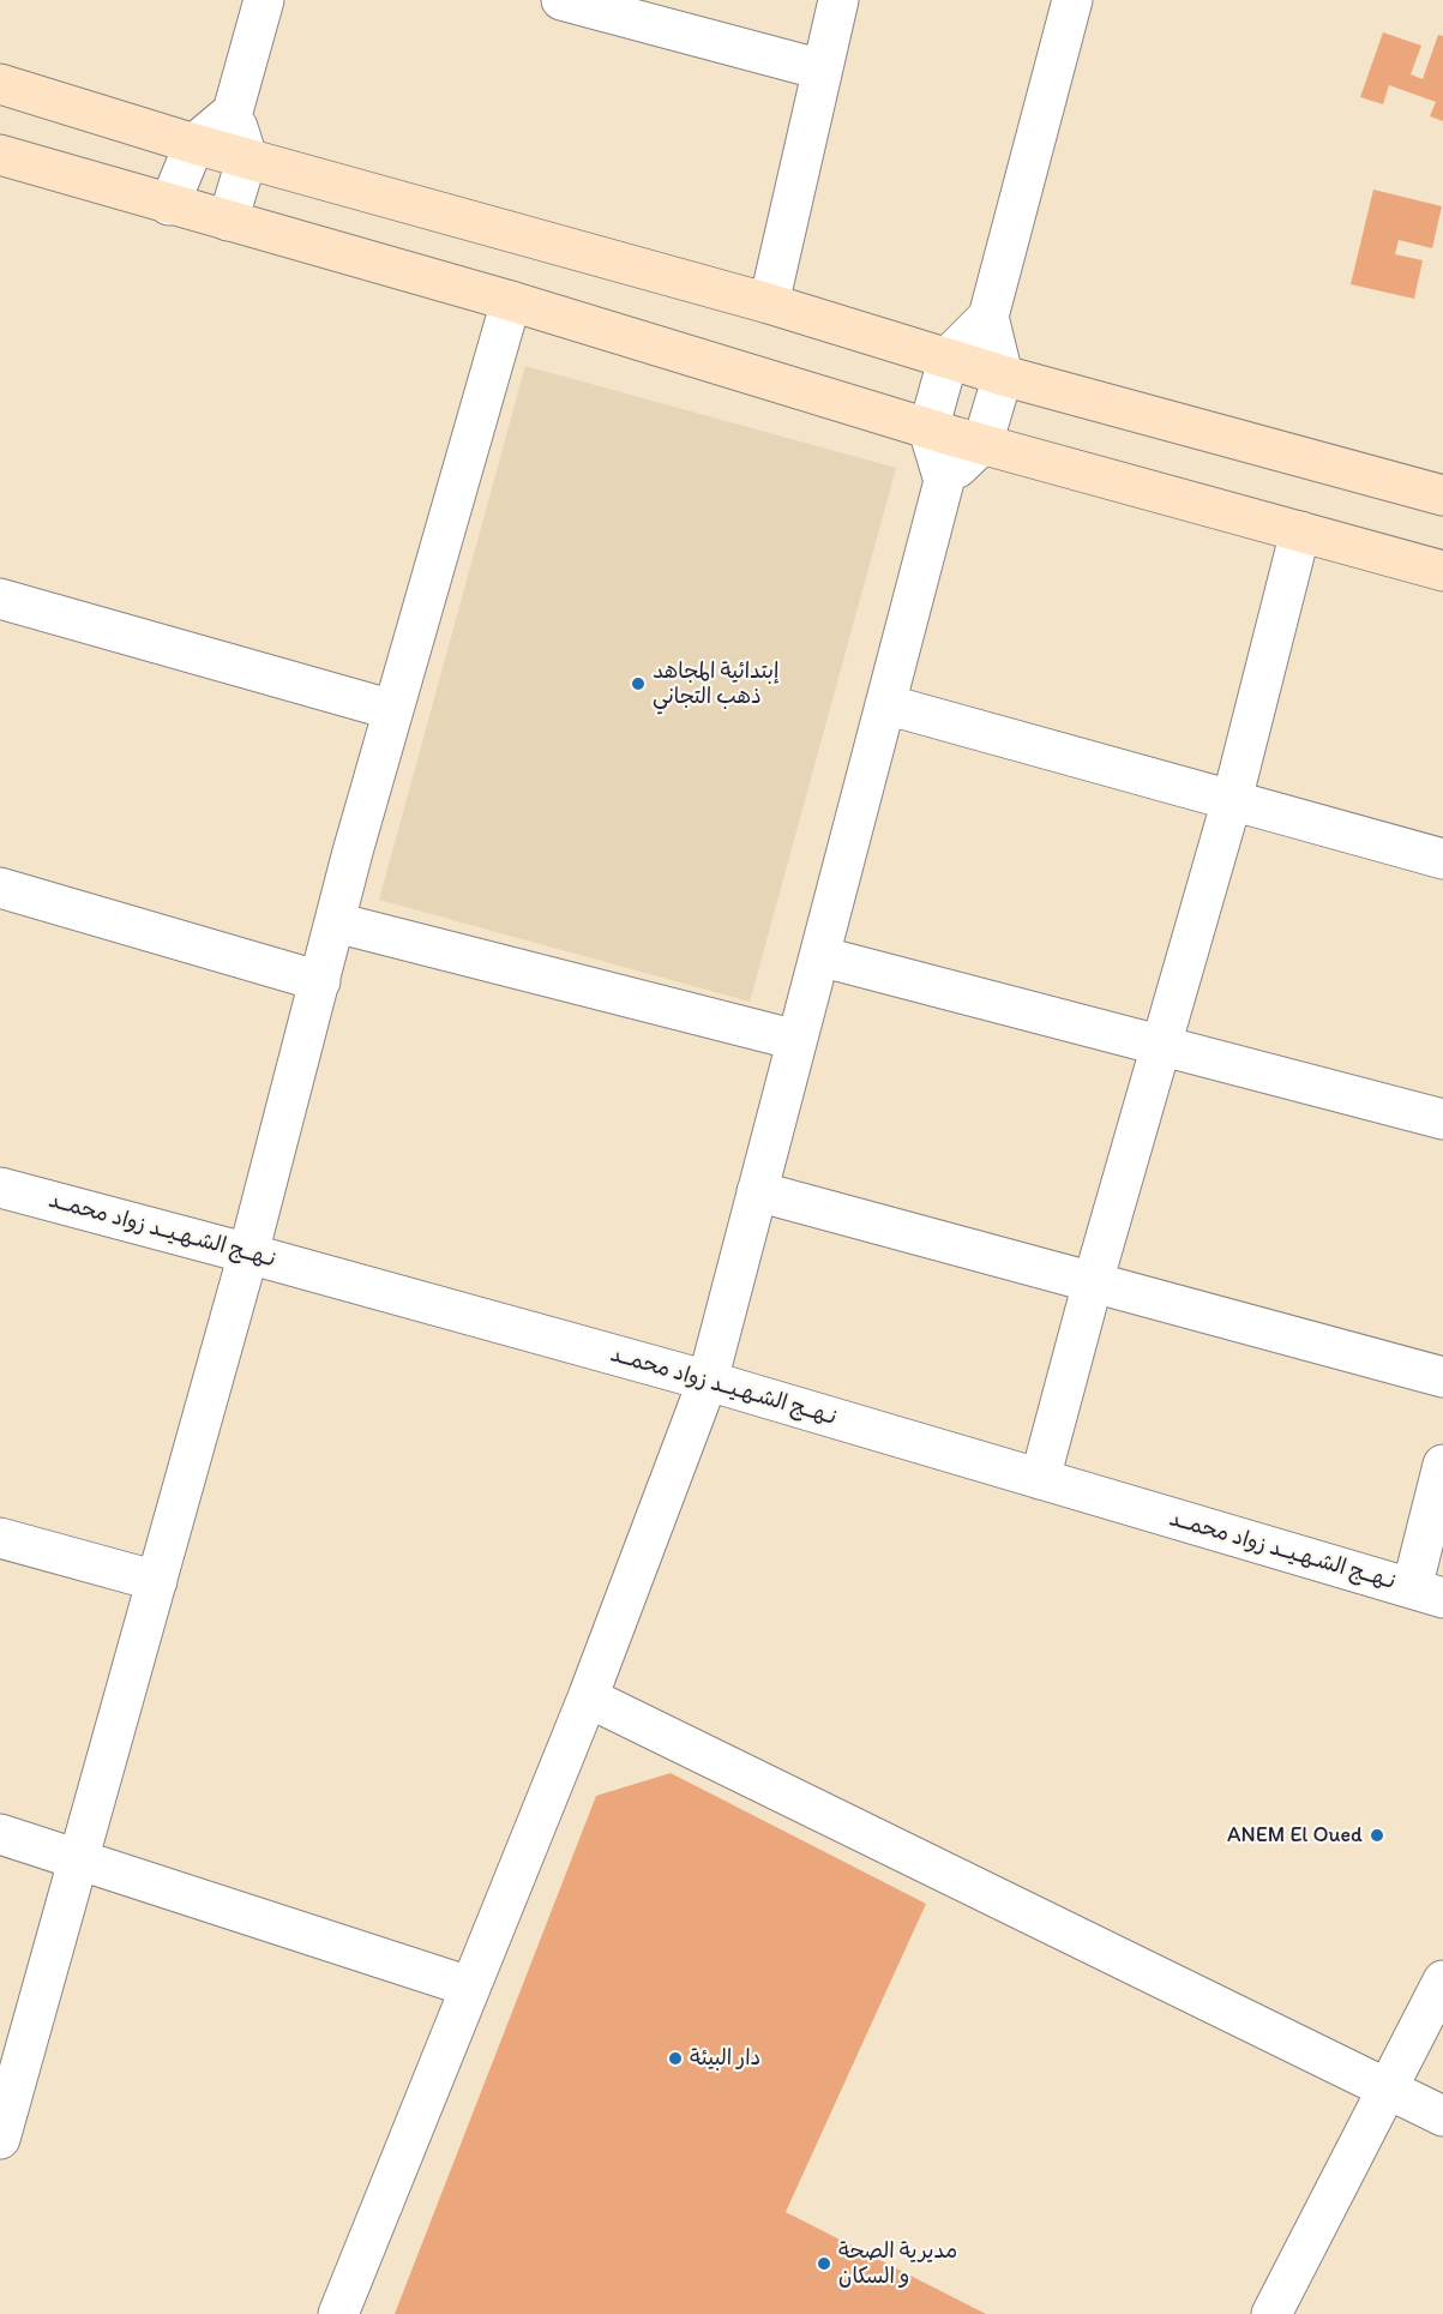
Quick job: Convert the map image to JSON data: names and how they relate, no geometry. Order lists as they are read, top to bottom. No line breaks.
{"streets":{"street":["نـهــج الشـهـيــد زواد محمــد"]},"places":["إبتدائية المجاهد ذهب التجاني","ANEM El Oued","دار البيئة","مديرية الصحة و السكان"]}
